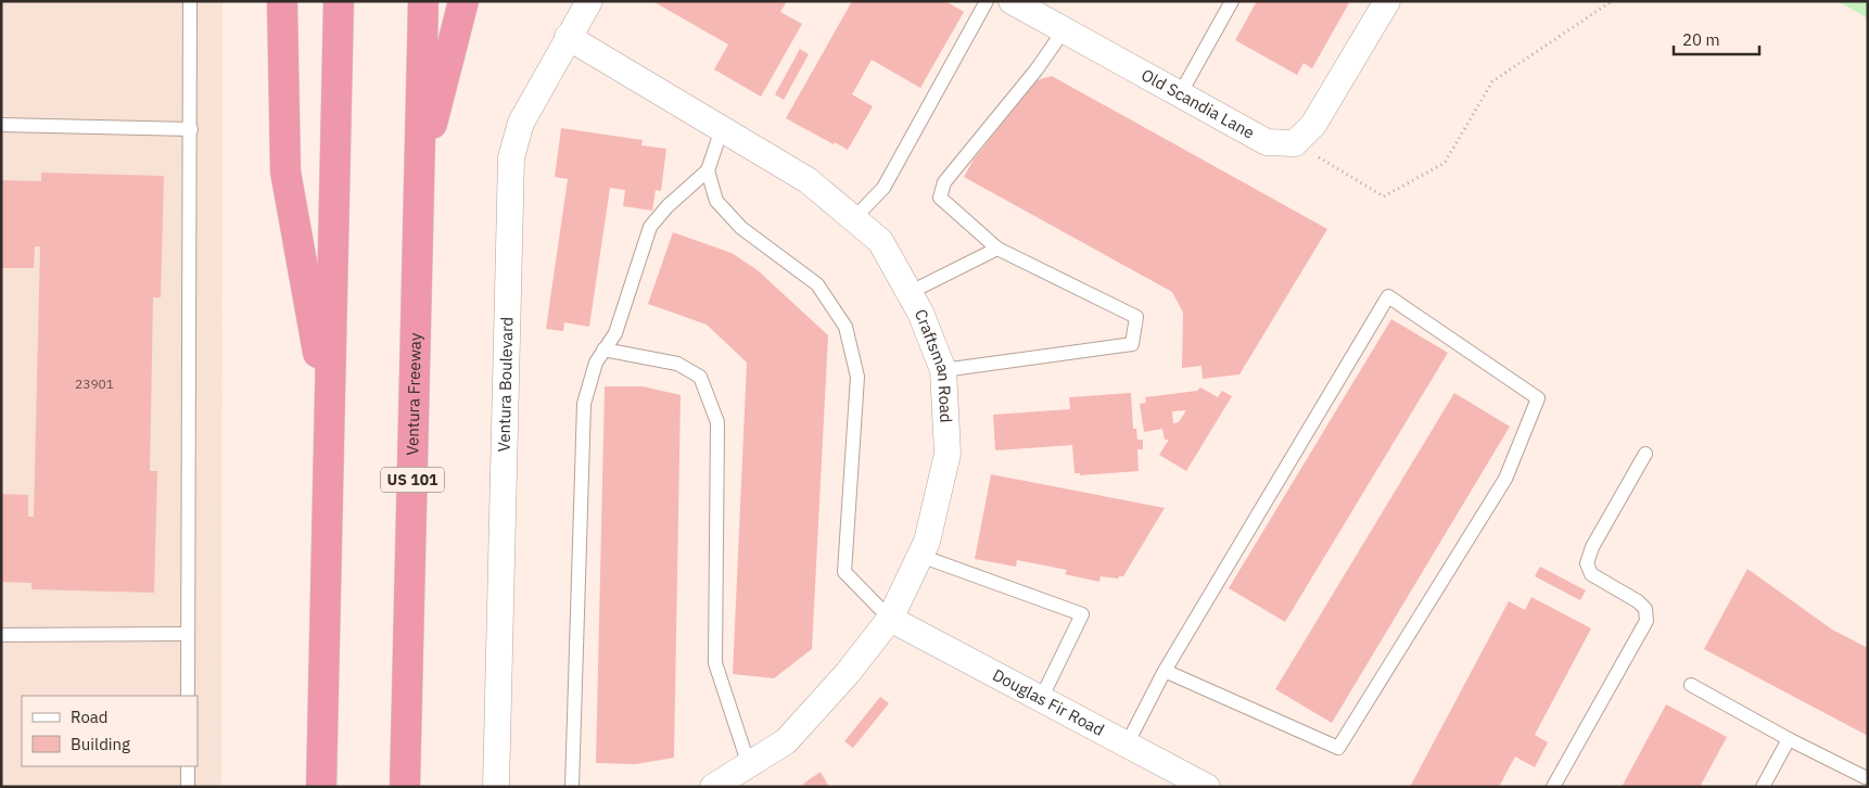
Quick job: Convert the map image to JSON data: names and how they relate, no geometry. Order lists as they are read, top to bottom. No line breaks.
{"streets":{"highway":["Ventura Freeway","US 101"],"street":["Old Scandia Lane","Craftsman Road","Ventura Boulevard","Douglas Fir Road"]},"crossings":[["Craftsman Road","Ventura Boulevard"],["Craftsman Road","Douglas Fir Road"]],"house_numbers":["23901"],"legend":["Road","Building"],"scale_bar":"20 m"}
